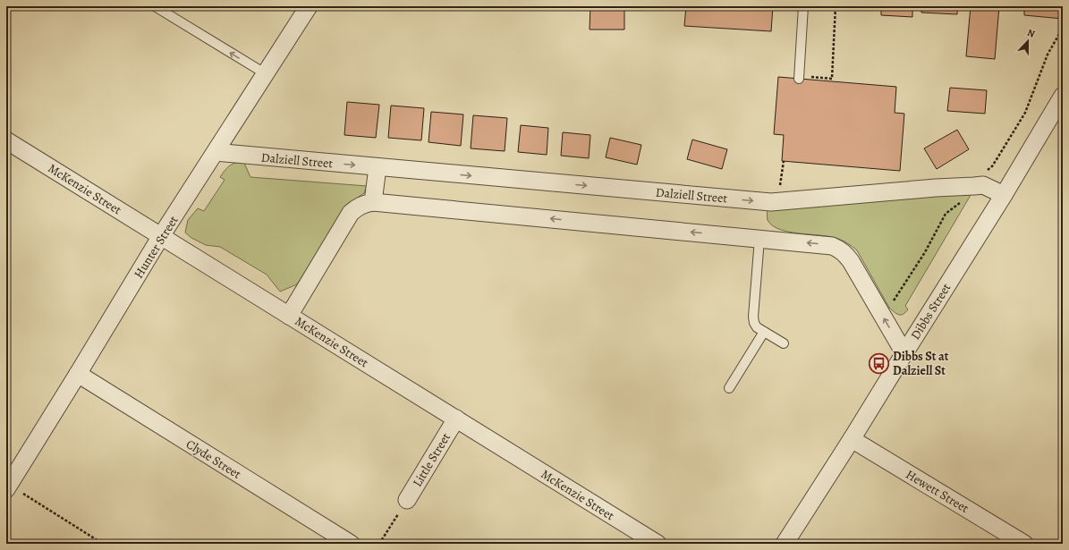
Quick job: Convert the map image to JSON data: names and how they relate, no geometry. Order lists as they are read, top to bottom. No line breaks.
{"streets":{"street":["Dalziell Street","McKenzie Street","Hunter Street","Dibbs Street","Clyde Street","Little Street","Hewett Street"]},"crossings":[["Dalziell Street","Hunter Street"],["Dalziell Street","Dibbs Street"],["McKenzie Street","Hunter Street"],["McKenzie Street","Little Street"],["Hunter Street","Clyde Street"],["Dibbs Street","Hewett Street"]],"places":{"bus stop":["Dibbs St at Dalziell St"]},"north":"top"}
